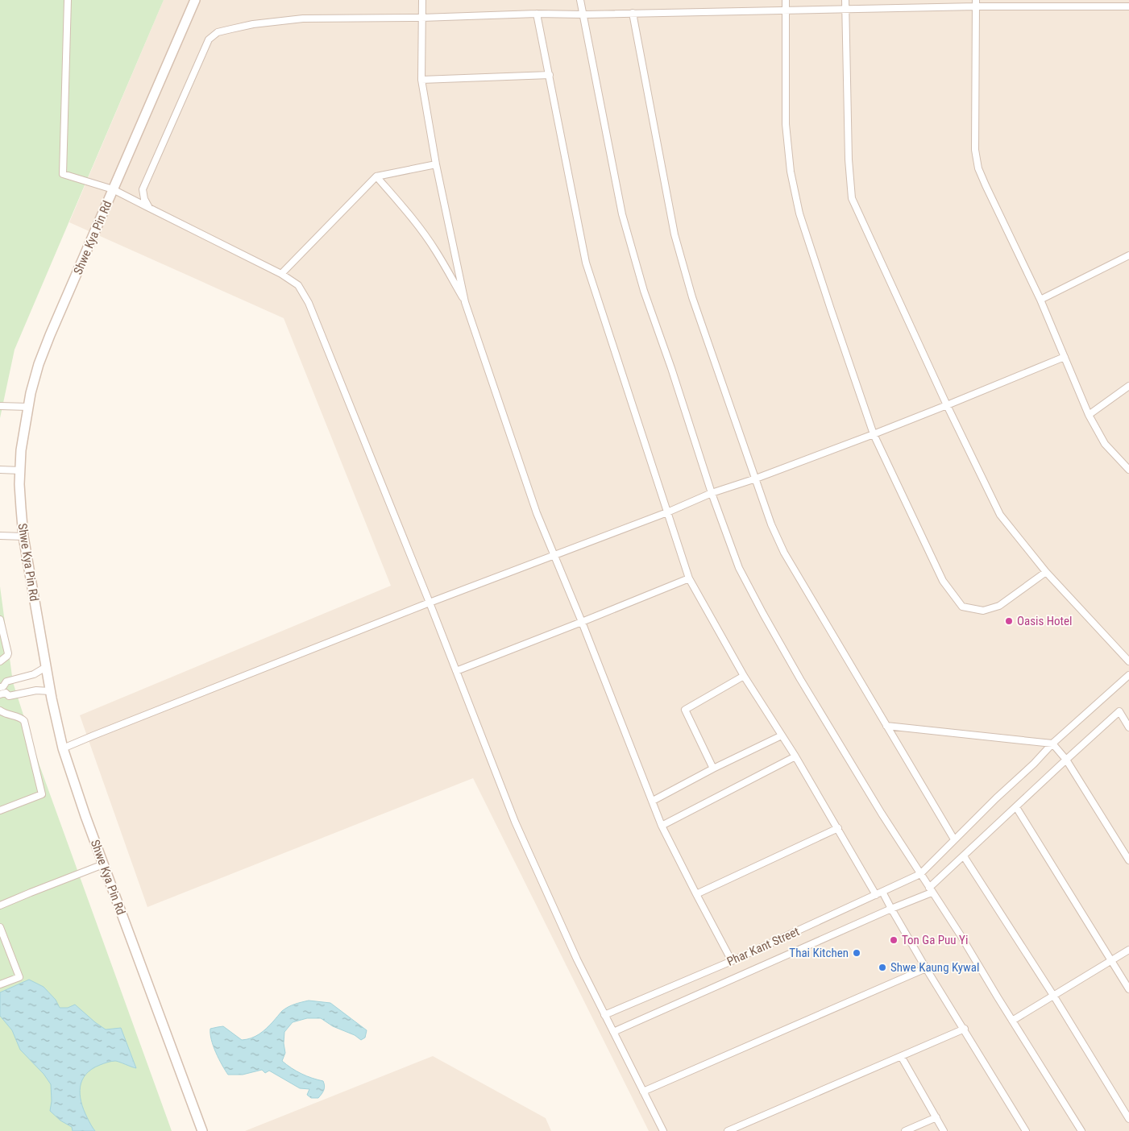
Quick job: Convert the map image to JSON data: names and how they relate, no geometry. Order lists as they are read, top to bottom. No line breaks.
{"streets":{"street":["Shwe Kya Pin Rd","Phar Kant Street"]},"places":["Oasis Hotel","Ton Ga Puu Yi","Thai Kitchen","Shwe Kaung Kywal"]}
